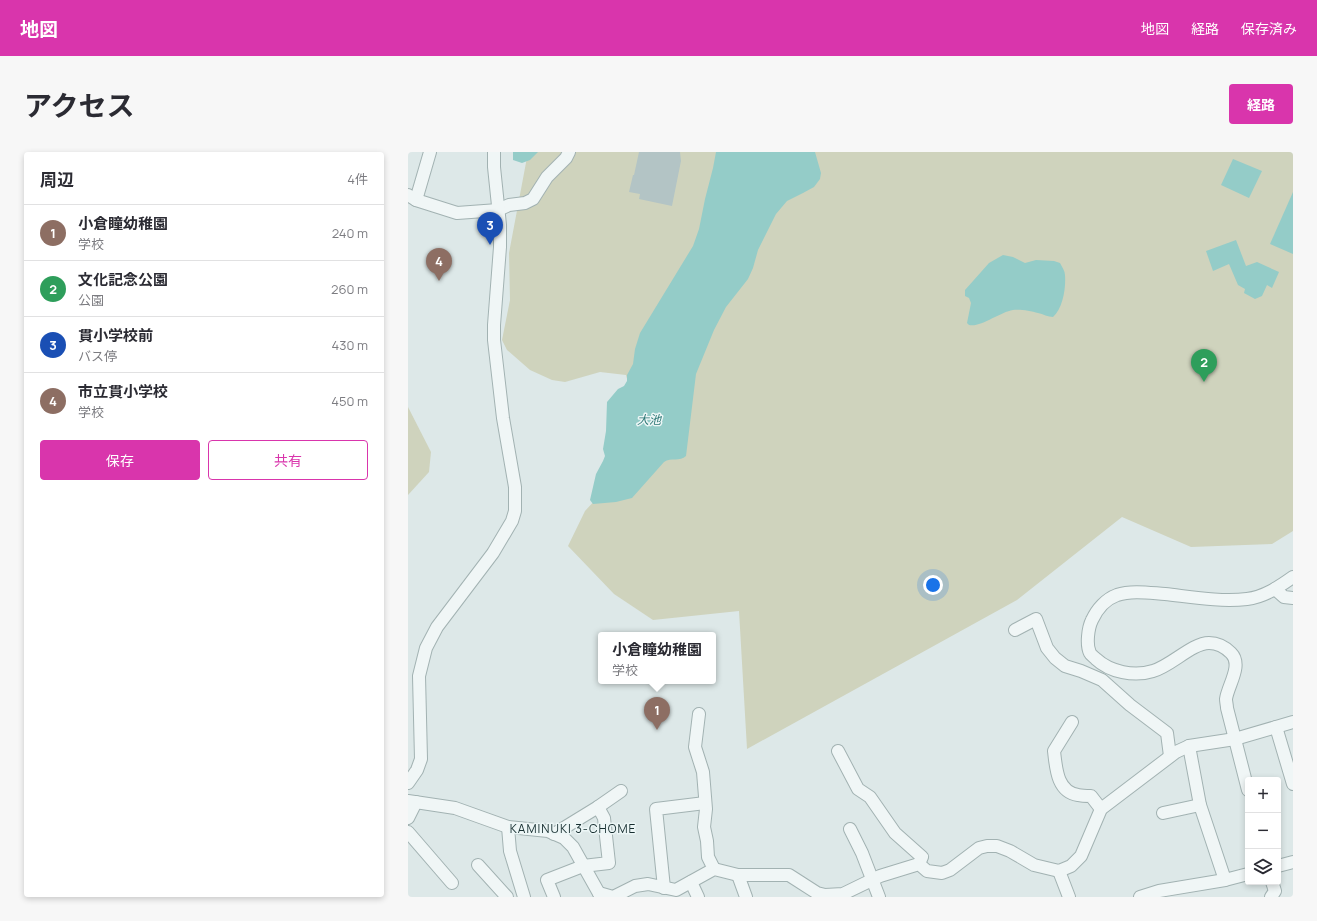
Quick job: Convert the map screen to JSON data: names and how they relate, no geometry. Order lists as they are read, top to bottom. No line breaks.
{"districts":["KAMINUKI 3-CHOME"],"water":["大池"],"page":{"header":"地図","nav":["地図","経路","保存済み"],"title":"アクセス","buttons":["経路",["保存","共有"]],"heading":["周辺","4件"],"list":[{"mark":"1","name":"小倉瞳幼稚園","note":"学校","value":"240 m"},{"mark":"2","name":"文化記念公園","note":"公園","value":"260 m"},{"mark":"3","name":"貫小学校前","note":"バス停","value":"430 m"},{"mark":"4","name":"市立貫小学校","note":"学校","value":"450 m"}],"pins":["3","4","2","1"],"popup":["小倉瞳幼稚園","学校"],"map_buttons":["+","−"]}}
